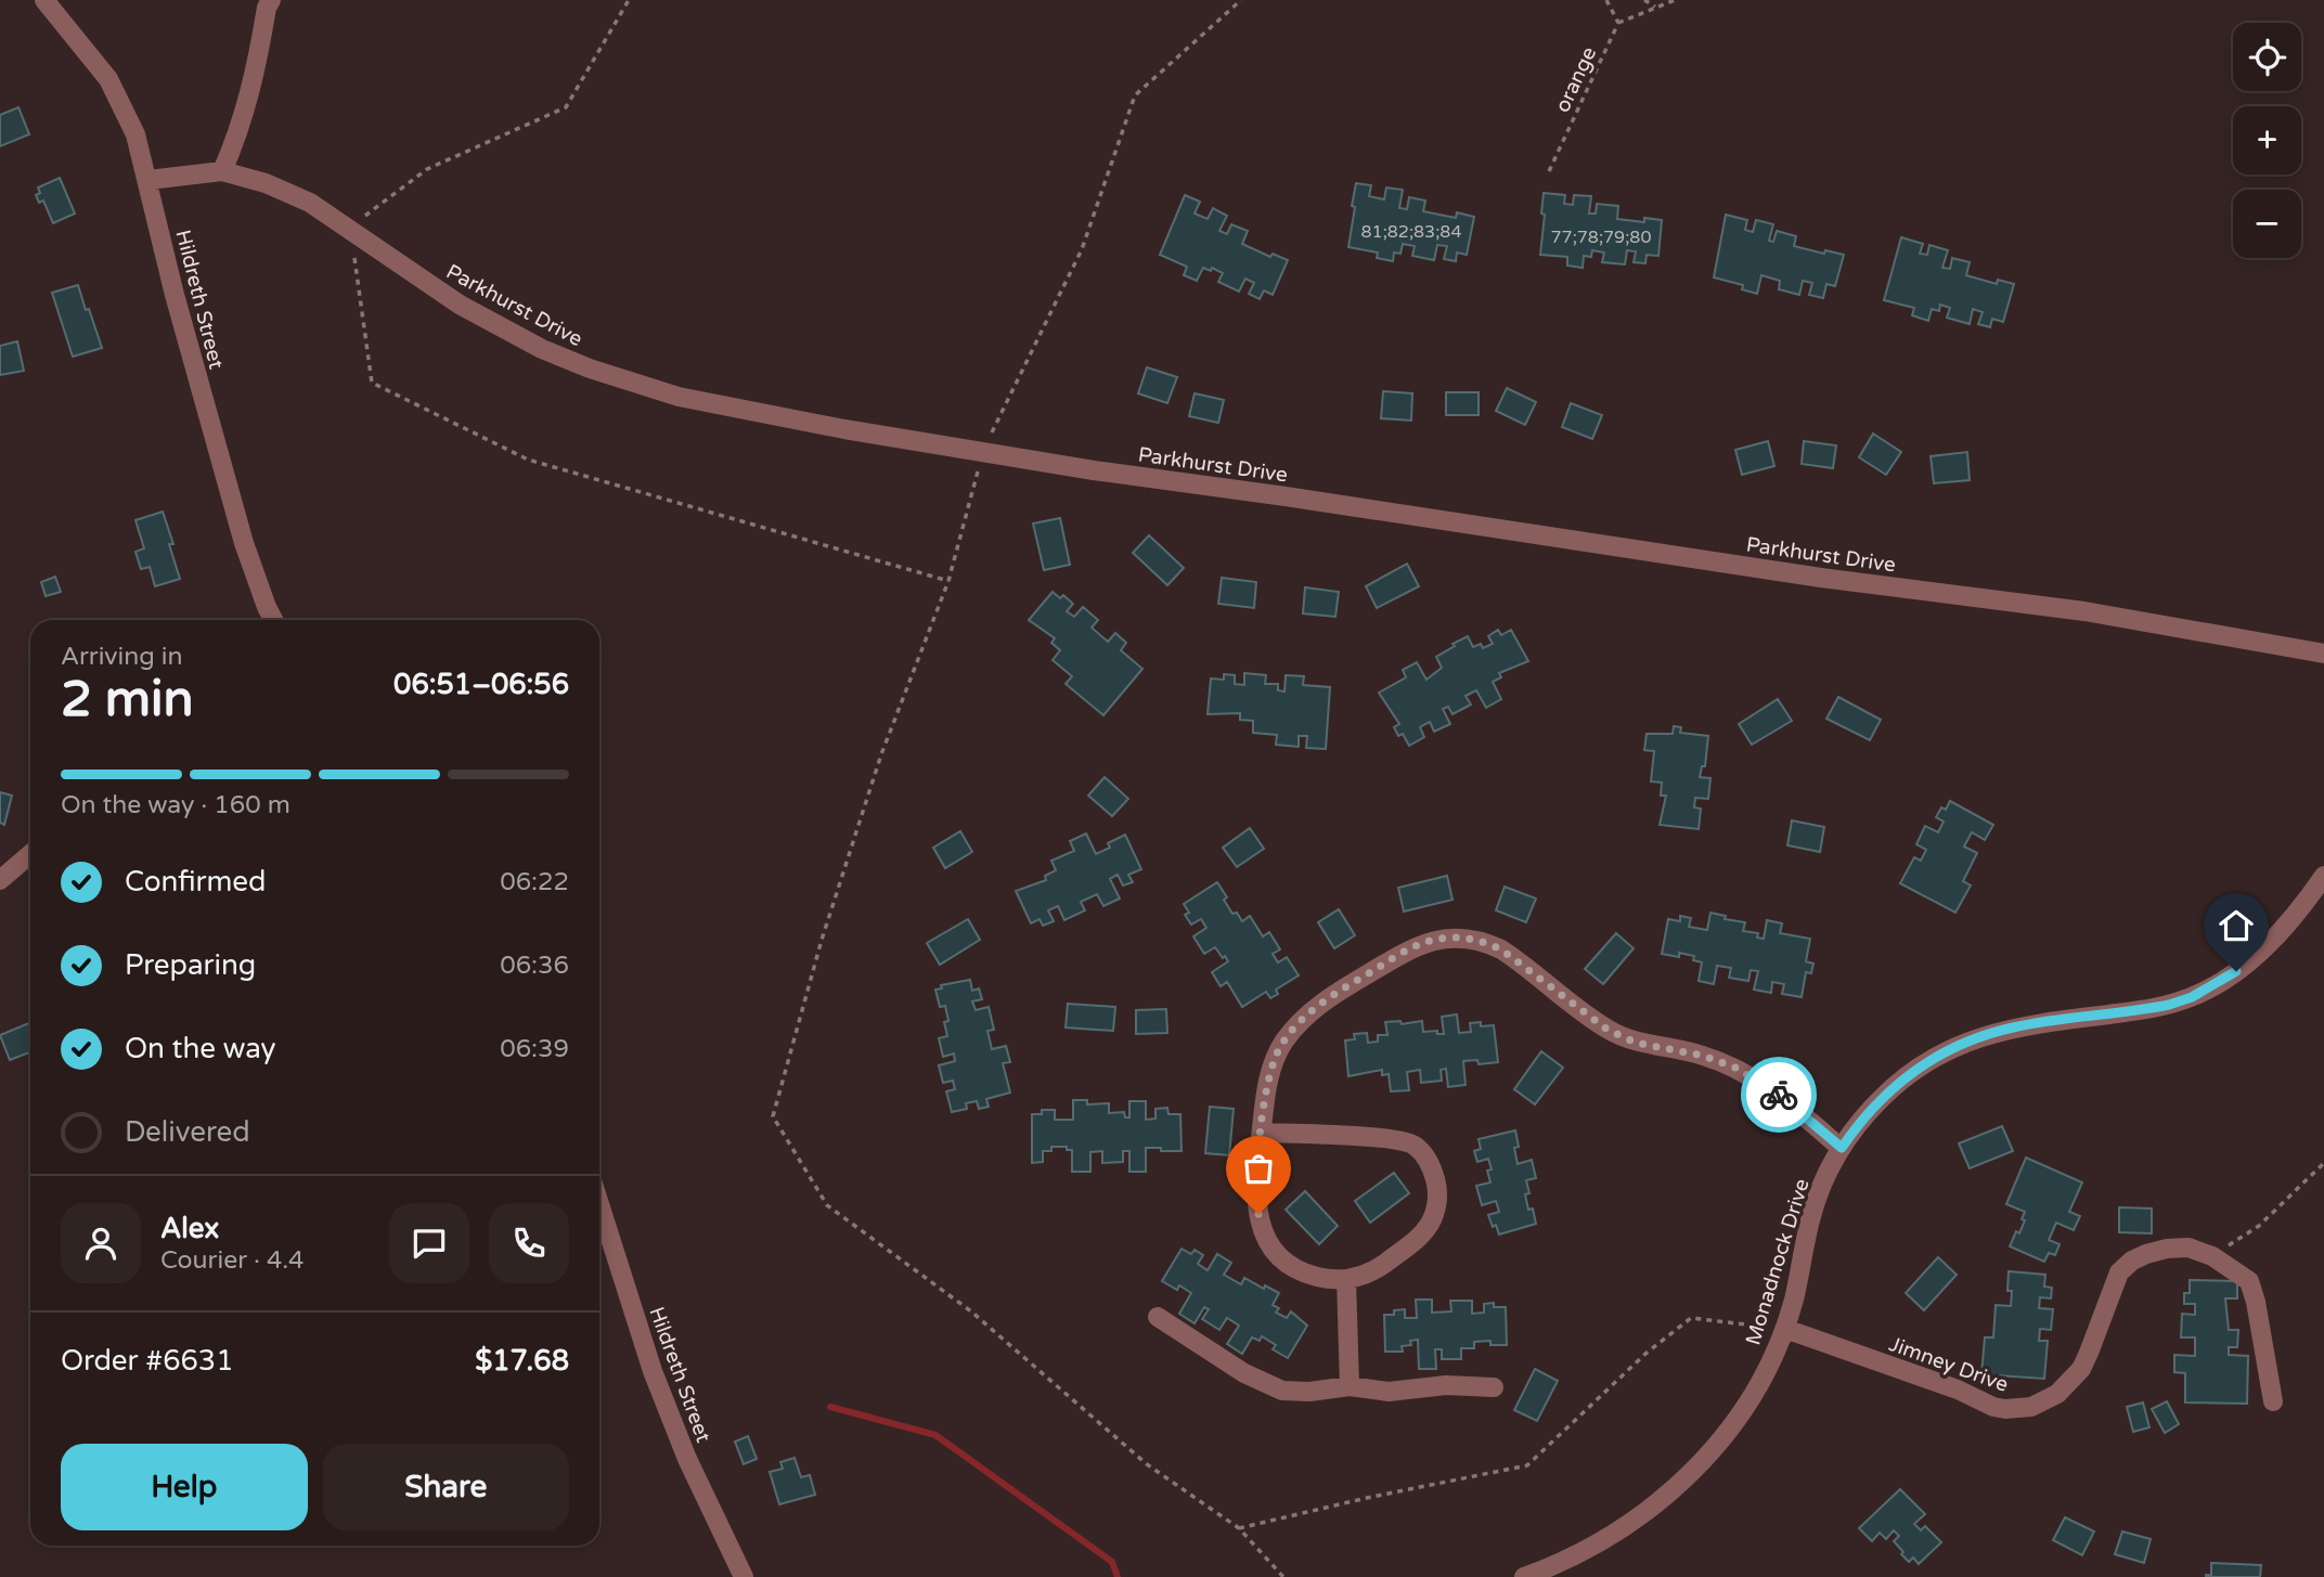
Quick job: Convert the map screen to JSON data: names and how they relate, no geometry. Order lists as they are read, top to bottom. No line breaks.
{"streets":{"street":["Hildreth Street","Parkhurst Drive","Monadnock Drive","Jimney Drive"],"path":["orange"]},"crossings":[["Hildreth Street","Parkhurst Drive"],["Monadnock Drive","Jimney Drive"]],"house_numbers":["81;82;83;84","77;78;79;80"],"page":{"map_buttons":["+","−"],"heading":["2 min","Arriving in","06:51–06:56"],"panel":["Alex","Courier · 4.4","Order #6631","$17.68"],"bar":"On the way · 160 m","list":[["Confirmed","06:22"],["Preparing","06:36"],["On the way","06:39"],"Delivered"],"buttons":["Help","Share"]}}
